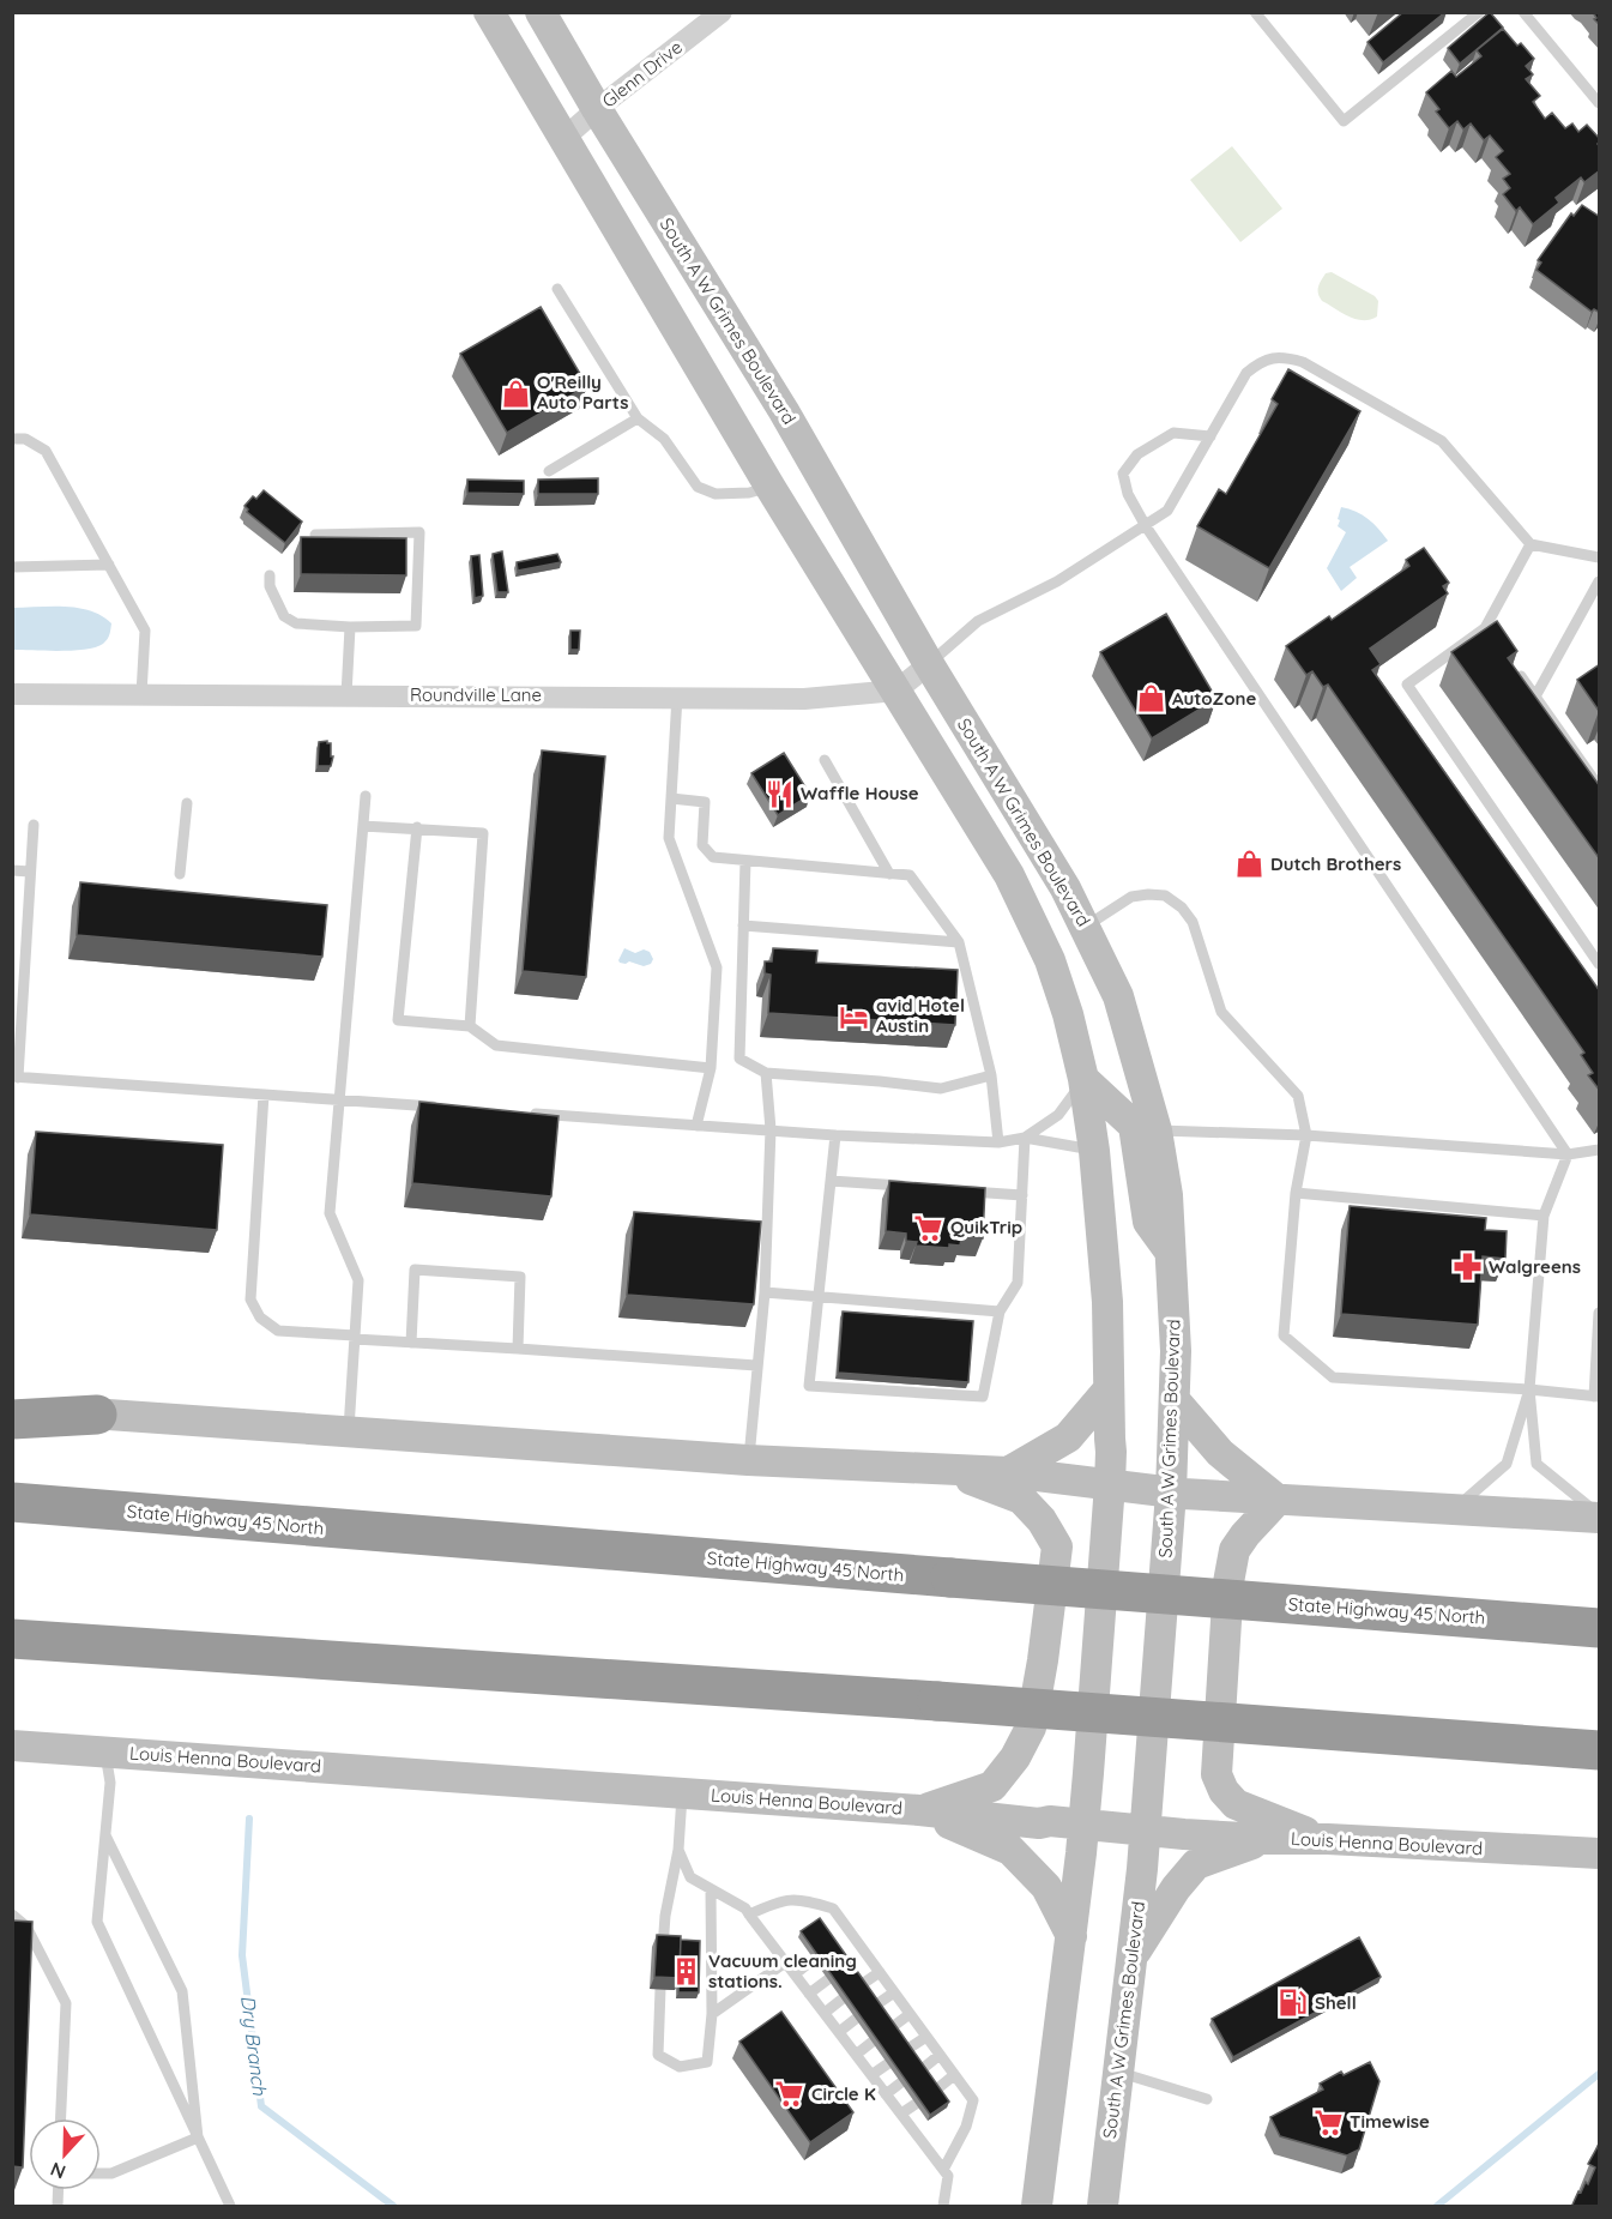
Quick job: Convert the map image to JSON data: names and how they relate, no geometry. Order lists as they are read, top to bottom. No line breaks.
{"streets":{"highway":["State Highway 45 North"],"main road":["South A W Grimes Boulevard","Louis Henna Boulevard"],"street":["Glenn Drive","Roundville Lane"]},"crossings":[["Glenn Drive","South A W Grimes Boulevard"],["South A W Grimes Boulevard","Louis Henna Boulevard"]],"water":["Dry Branch"],"places":{"shop":["O'Reilly Auto Parts","AutoZone","Dutch Brothers"],"restaurant":["Waffle House"],"hotel":["avid Hotel Austin"],"supermarket":["QuikTrip","Circle K","Timewise"],"pharmacy":["Walgreens"],"building":["Vacuum cleaning stations."],"fuel station":["Shell"]},"north":"bottom"}
